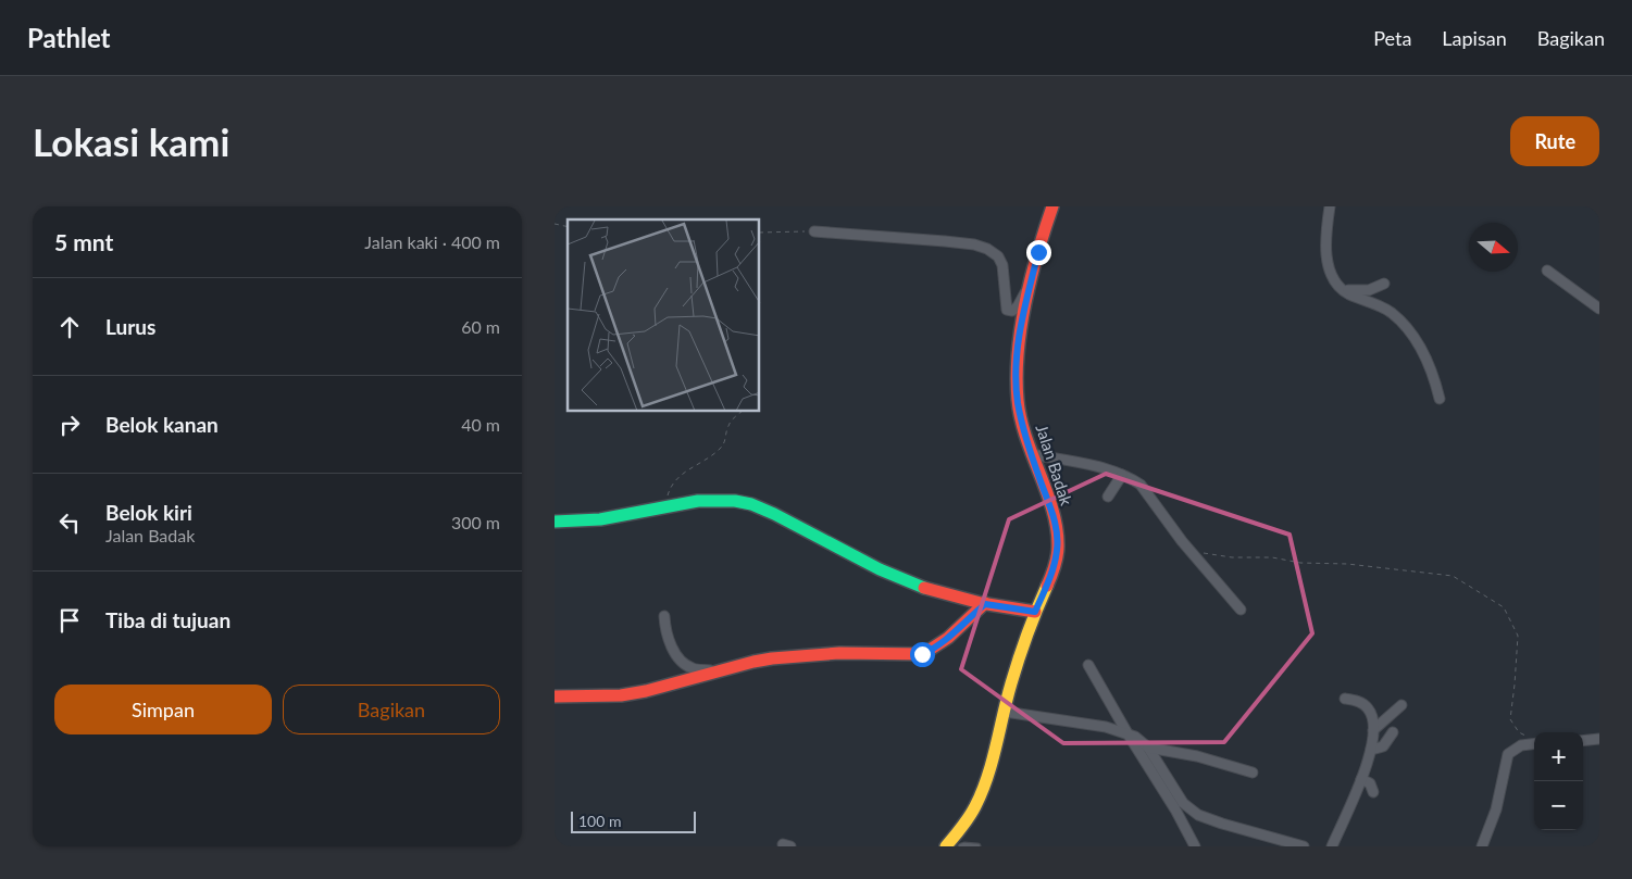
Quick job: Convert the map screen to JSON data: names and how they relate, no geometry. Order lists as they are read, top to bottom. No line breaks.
{"streets":{"street":["Jalan Badak"]},"scale_bar":"100 m","north":"right","page":{"header":"Pathlet","nav":["Peta","Lapisan","Bagikan"],"buttons":["Rute",["Simpan","Bagikan"]],"title":"Lokasi kami","heading":["5 mnt","Jalan kaki · 400 m"],"list":[["Lurus","60 m"],["Belok kanan","40 m"],["Belok kiri","Jalan Badak","300 m"],"Tiba di tujuan"],"map_buttons":["+","−"],"scale":"100 m"}}
